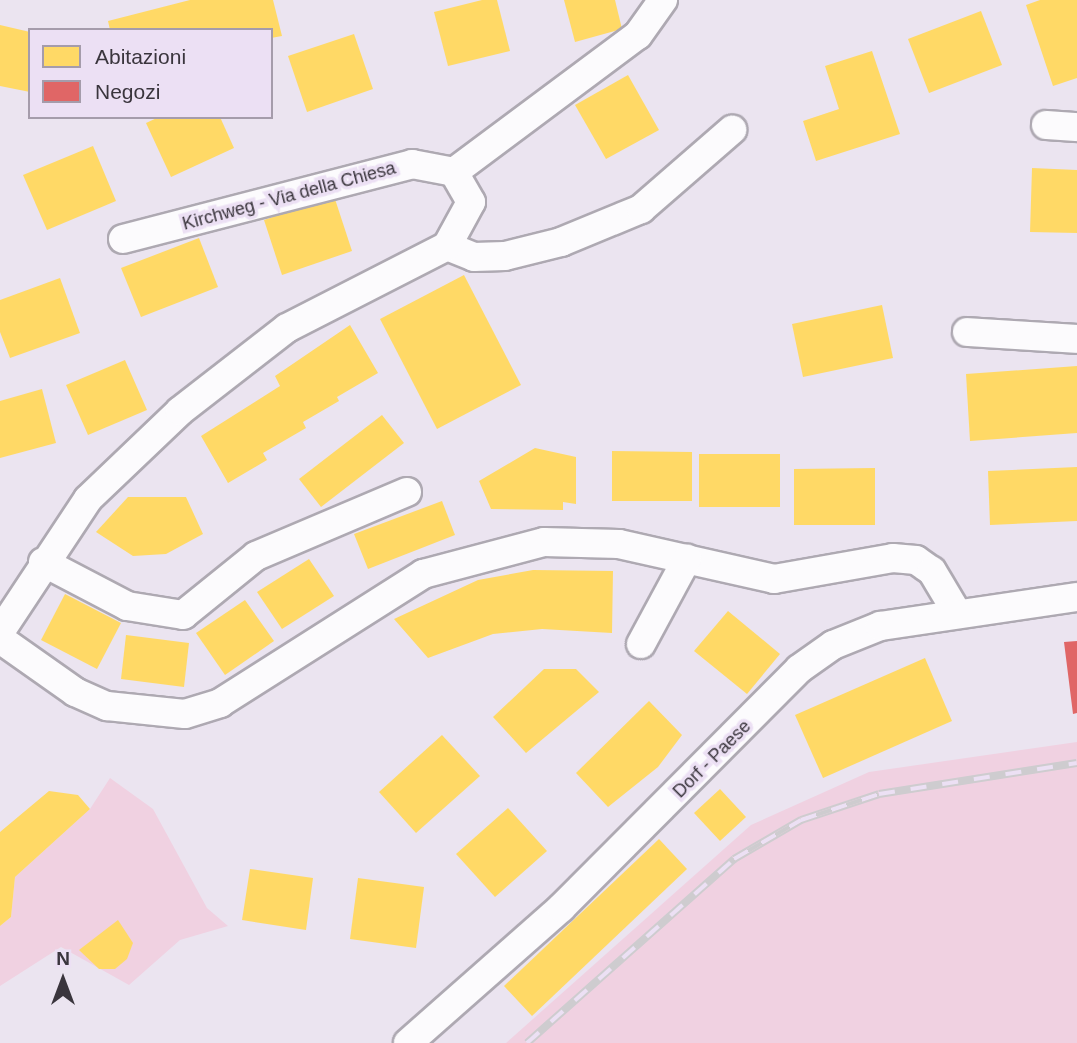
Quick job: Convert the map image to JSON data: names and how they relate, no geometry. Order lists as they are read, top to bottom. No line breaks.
{"streets":{"street":["Kirchweg - Via della Chiesa","Dorf - Paese"]},"legend":["Abitazioni","Negozi"],"north":"top"}
